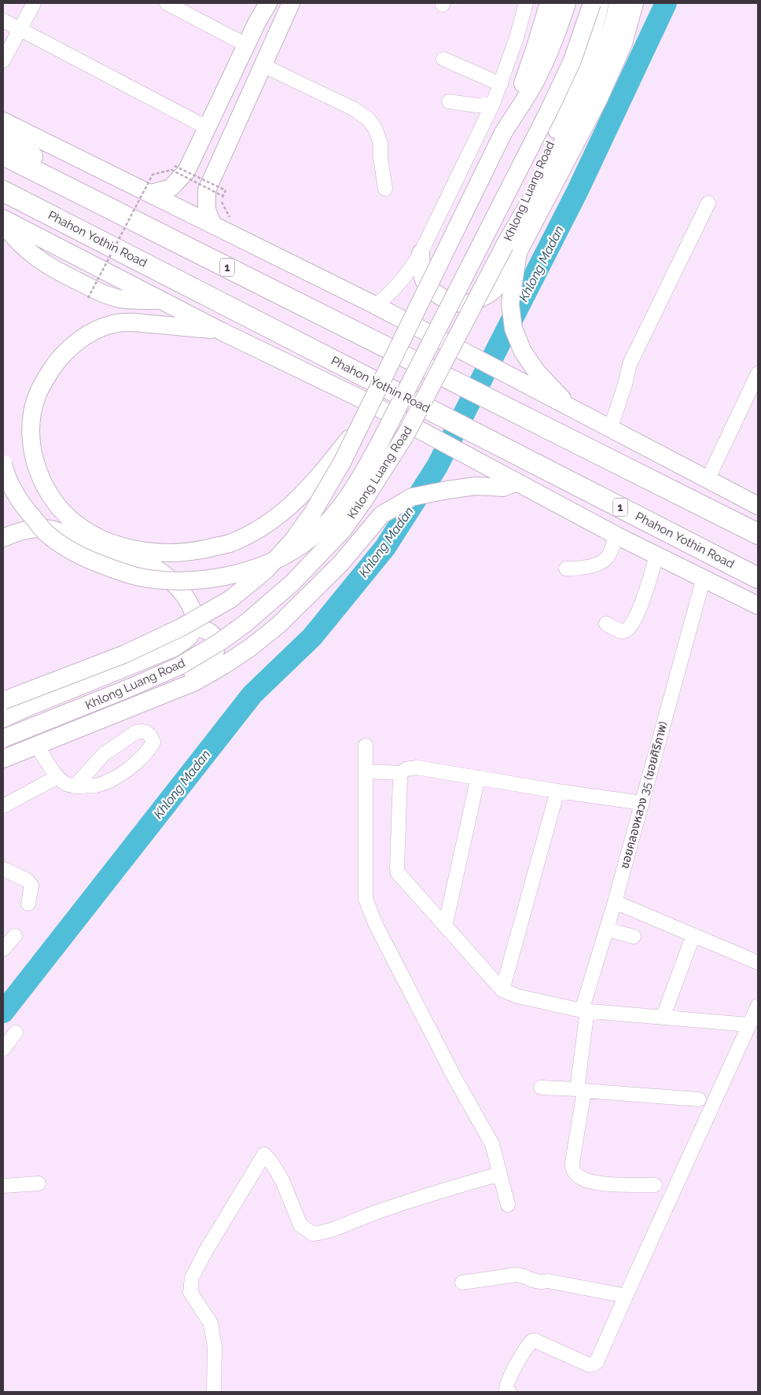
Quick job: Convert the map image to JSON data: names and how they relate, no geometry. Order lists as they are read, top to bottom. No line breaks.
{"streets":{"highway":["Phahon Yothin Road","1"],"main road":["Khlong Luang Road"],"street":["ซอยคลองหลวง 35 (ซอยศิริภาพ)"]},"crossings":[["Phahon Yothin Road","ซอยคลองหลวง 35 (ซอยศิริภาพ)"]],"water":["Khlong Madan"]}
